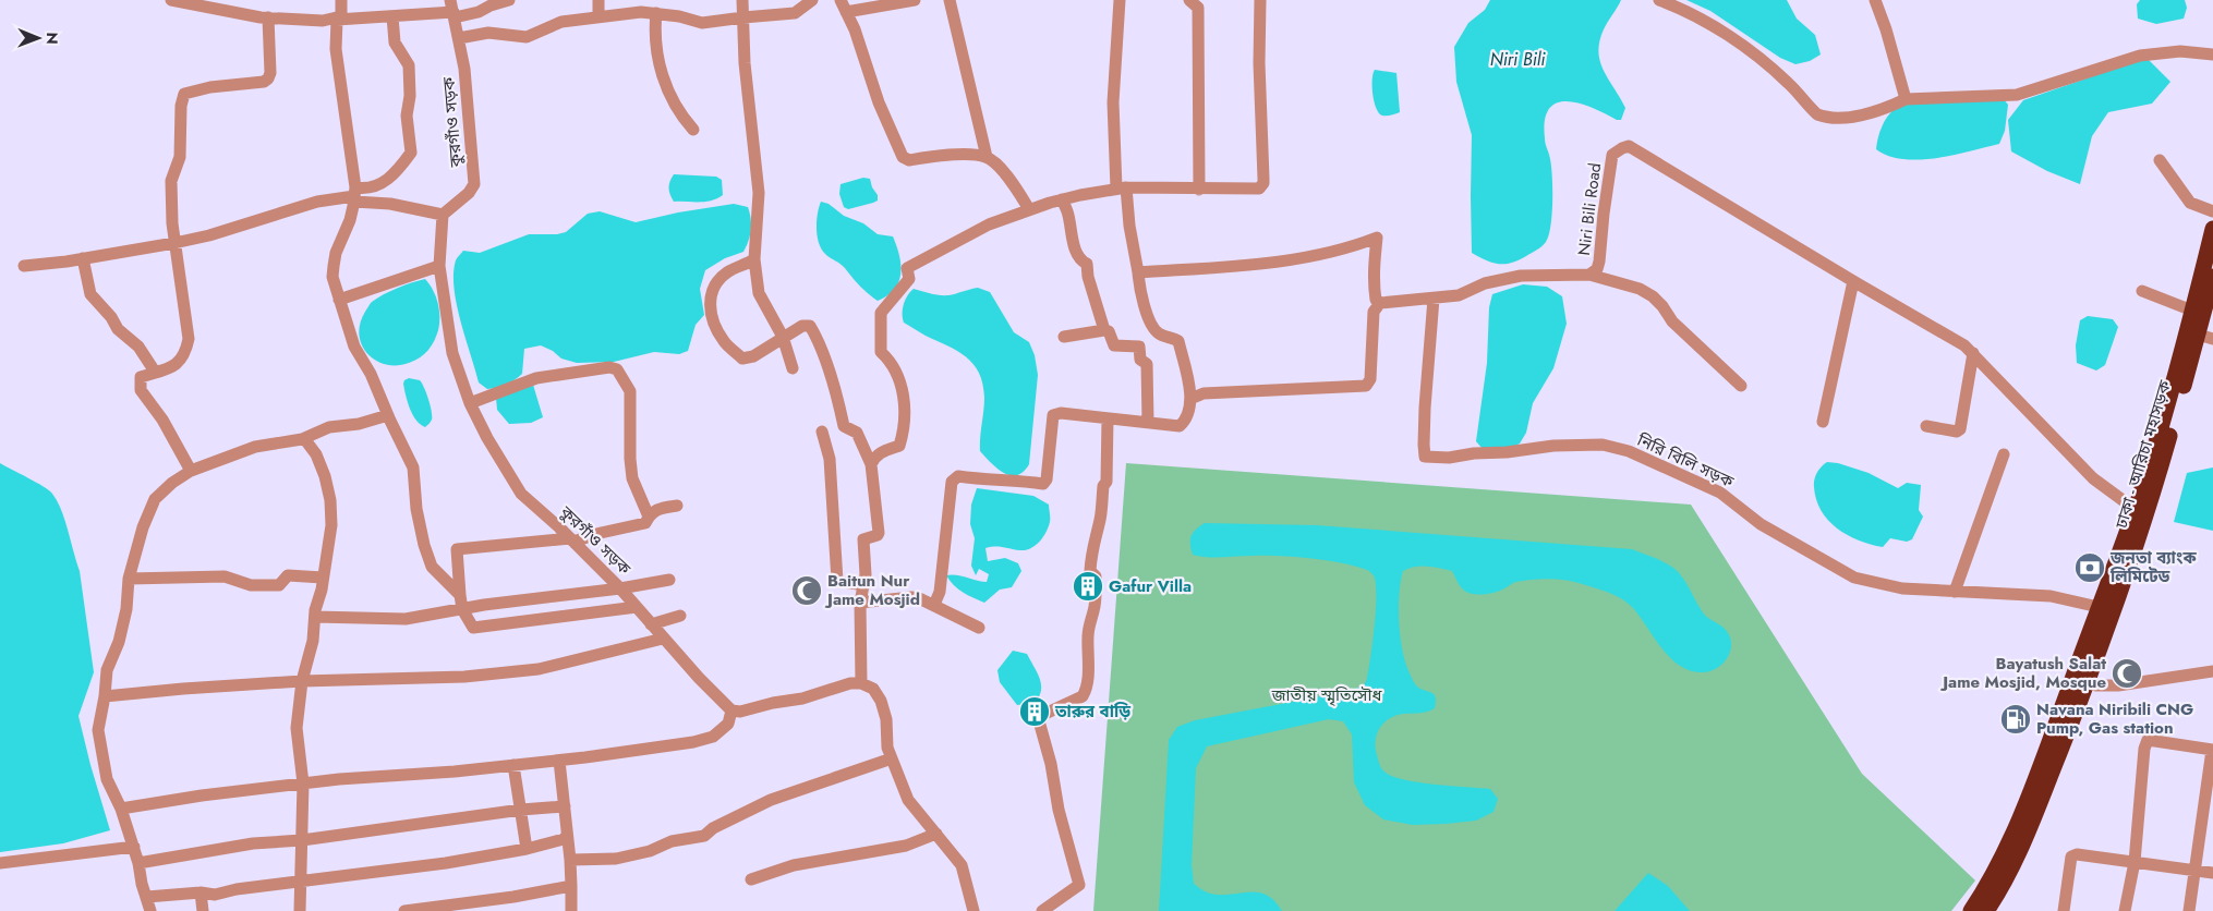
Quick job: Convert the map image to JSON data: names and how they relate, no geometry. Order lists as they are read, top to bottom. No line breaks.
{"streets":{"highway":["ঢাকা - আরিচা মহাসড়ক"],"street":["কুরগাঁও সড়ক","Niri Bili Road","নিরি বিলি সড়ক"]},"water":["Niri Bili"],"parks":["জাতীয় স্মৃতিসৌধ"],"places":{"bank":["জনতা ব্যাংক লিমিটেড"],"building":["Gafur Villa","তারুর বাড়ি"],"mosque":["Baitun Nur Jame Mosjid","Bayatush Salat Jame Mosjid, Mosque"],"fuel station":["Navana Niribili CNG Pump, Gas station"]},"north":"right"}
